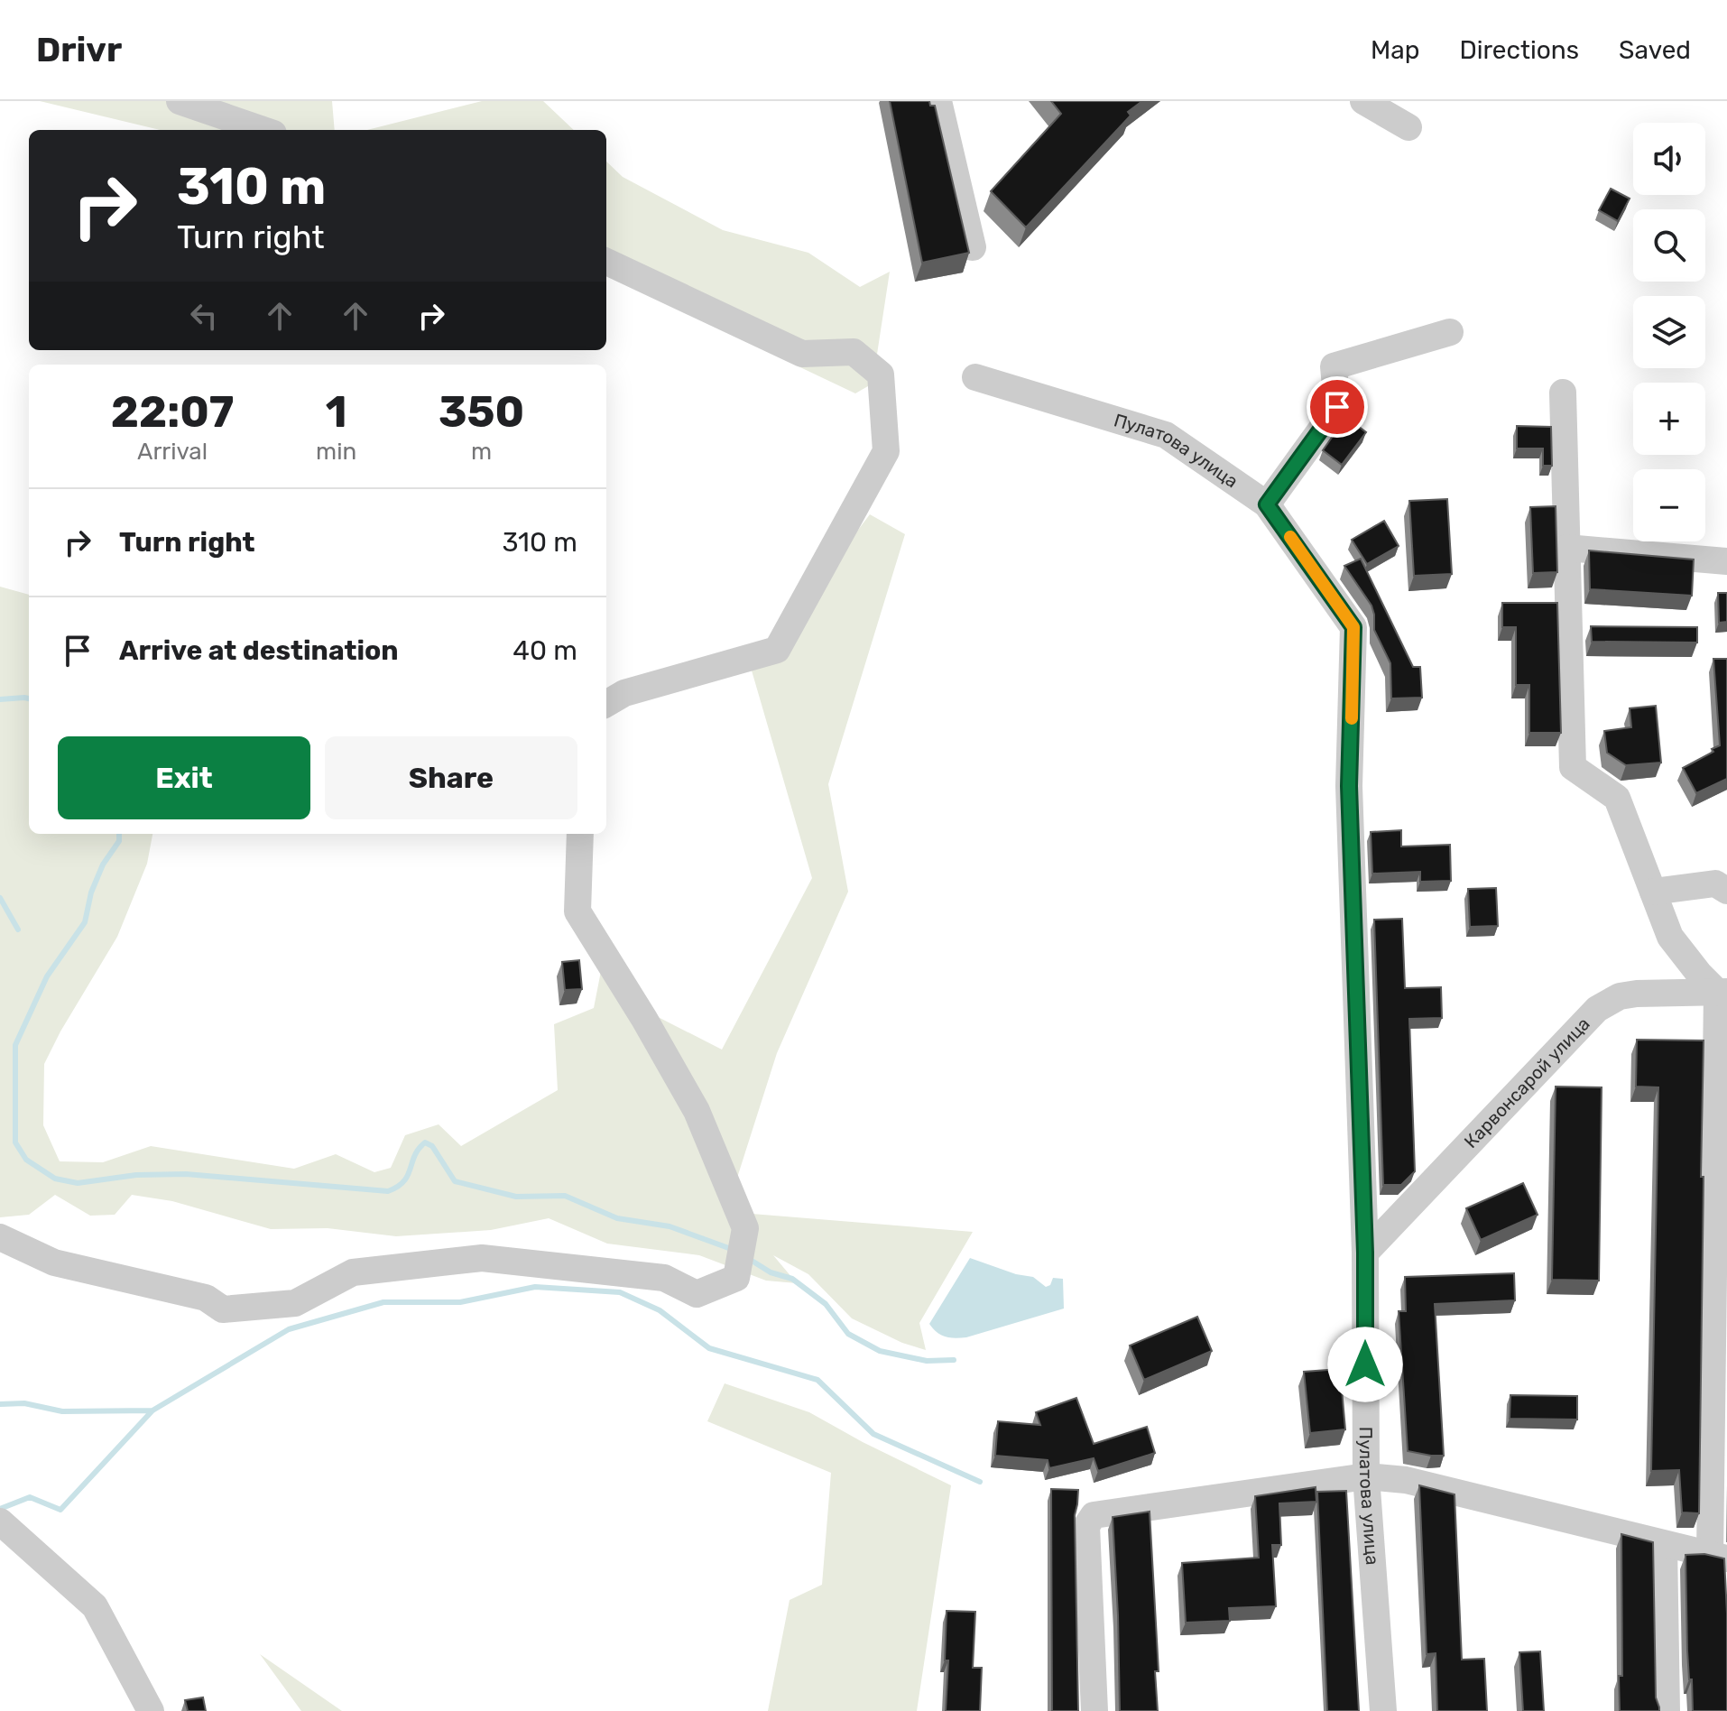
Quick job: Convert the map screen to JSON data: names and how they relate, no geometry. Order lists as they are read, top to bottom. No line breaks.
{"streets":{"street":["Пулатова улица","Карвонсарой улица"]},"crossings":[["Пулатова улица","Карвонсарой улица"]],"page":{"header":"Drivr","nav":["Map","Directions","Saved"],"map_buttons":["+","−"],"turn":["310 m","Turn right"],"eta":["22:07","Arrival","1","min","350","m"],"list":[{"name":"Turn right","value":"310 m"},{"name":"Arrive at destination","value":"40 m"}],"buttons":["Exit","Share"]}}
